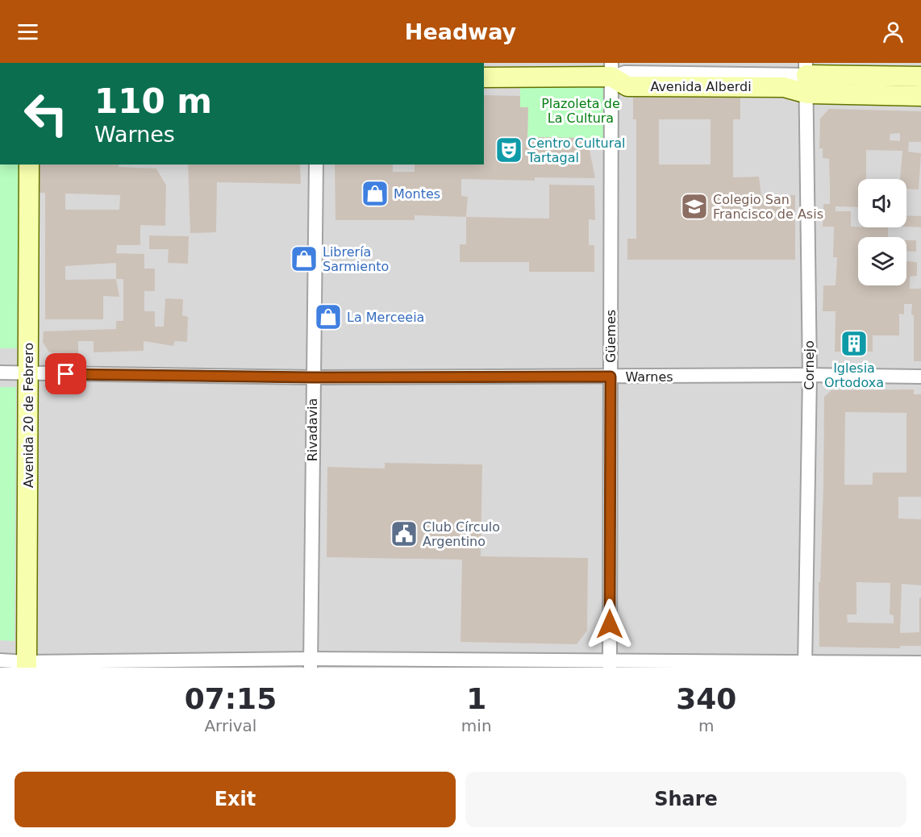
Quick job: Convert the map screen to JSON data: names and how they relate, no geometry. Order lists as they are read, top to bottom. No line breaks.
{"streets":{"main road":["Avenida Alberdi","Avenida 20 de Febrero"],"street":["Güemes","Cornejo","Warnes","Rivadavia"]},"crossings":[["Avenida Alberdi","Güemes"],["Avenida Alberdi","Cornejo"],["Güemes","Warnes"],["Cornejo","Warnes"],["Warnes","Avenida 20 de Febrero"],["Warnes","Rivadavia"]],"parks":["Plazoleta de La Cultura"],"places":{"theatre":["Centro Cultural Tartagal"],"shop":["Montes","Librería Sarmiento","La Merceeia"],"school or university":["Colegio San Francisco de Asis"],"building":["Iglesia Ortodoxa"],"public building":["Club Círculo Argentino"]},"page":{"header":"Headway","turn":["110 m","Warnes"],"eta":["07:15","Arrival","1","min","340","m"],"buttons":["Exit","Share"]}}
